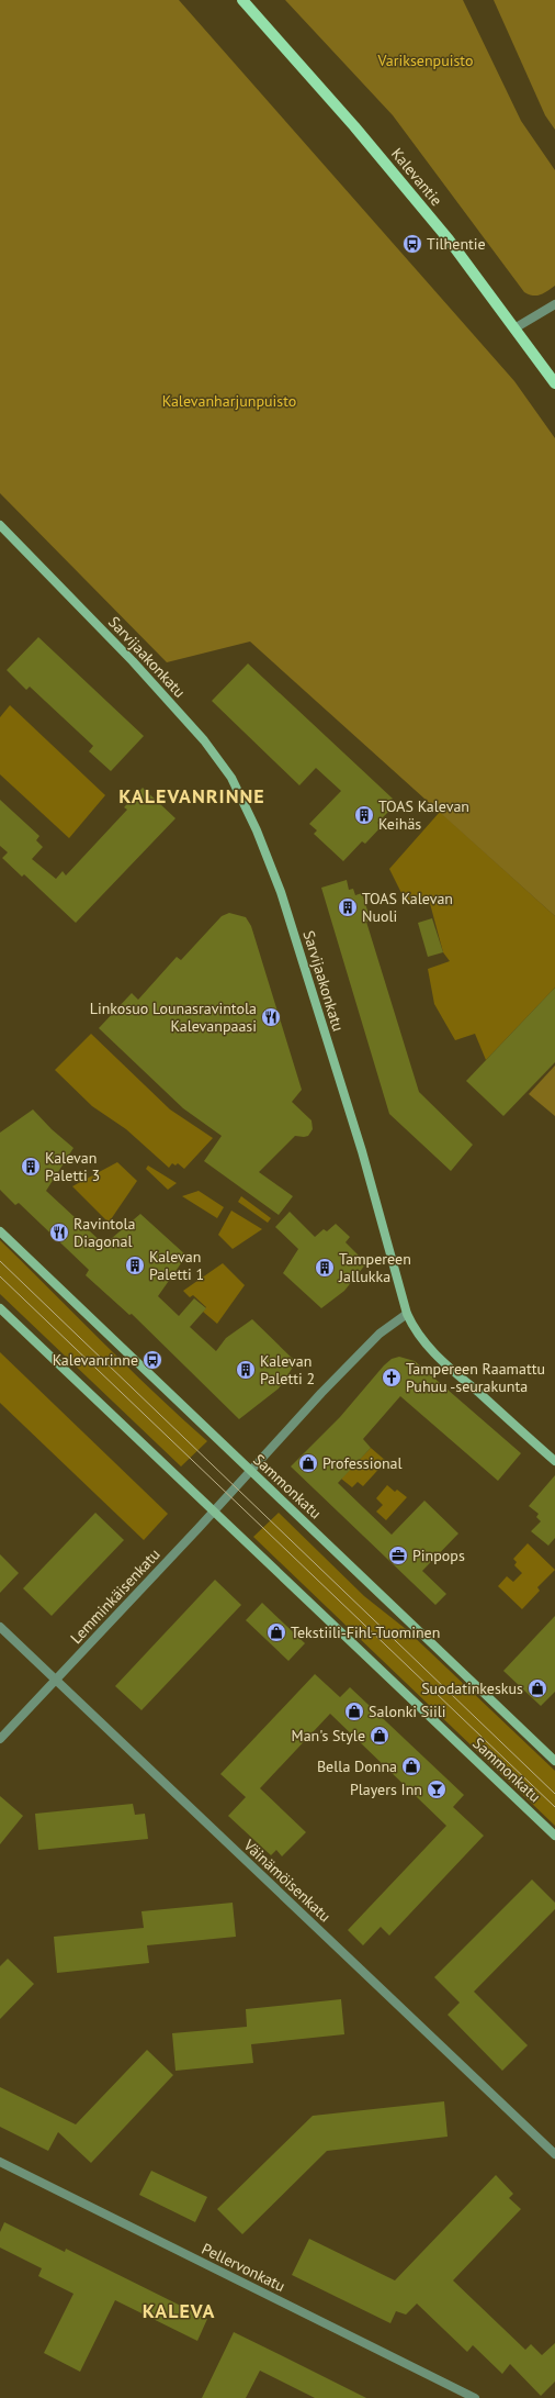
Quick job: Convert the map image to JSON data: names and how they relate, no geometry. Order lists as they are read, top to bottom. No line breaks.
{"streets":{"main road":["Kalevantie","Sarvijaakonkatu","Sammonkatu"],"street":["Lemminkäisenkatu","Väinämöisenkatu","Pellervonkatu"]},"crossings":[["Sammonkatu","Lemminkäisenkatu"],["Lemminkäisenkatu","Väinämöisenkatu"]],"districts":["KALEVANRINNE","KALEVA"],"parks":["Variksenpuisto","Kalevanharjunpuisto"],"places":{"bus stop":["Tilhentie","Kalevanrinne"],"building":["TOAS Kalevan Keihäs","TOAS Kalevan Nuoli","Kalevan Paletti 3","Kalevan Paletti 1","Tampereen Jallukka","Kalevan Paletti 2"],"restaurant":["Linkosuo Lounasravintola Kalevanpaasi","Ravintola Diagonal"],"church":["Tampereen Raamattu Puhuu -seurakunta"],"shop":["Professional","Tekstiili-Fihl-Tuominen","Suodatinkeskus","Salonki Siili","Man's Style","Bella Donna"],"office":["Pinpops"],"bar":["Players Inn"]}}
